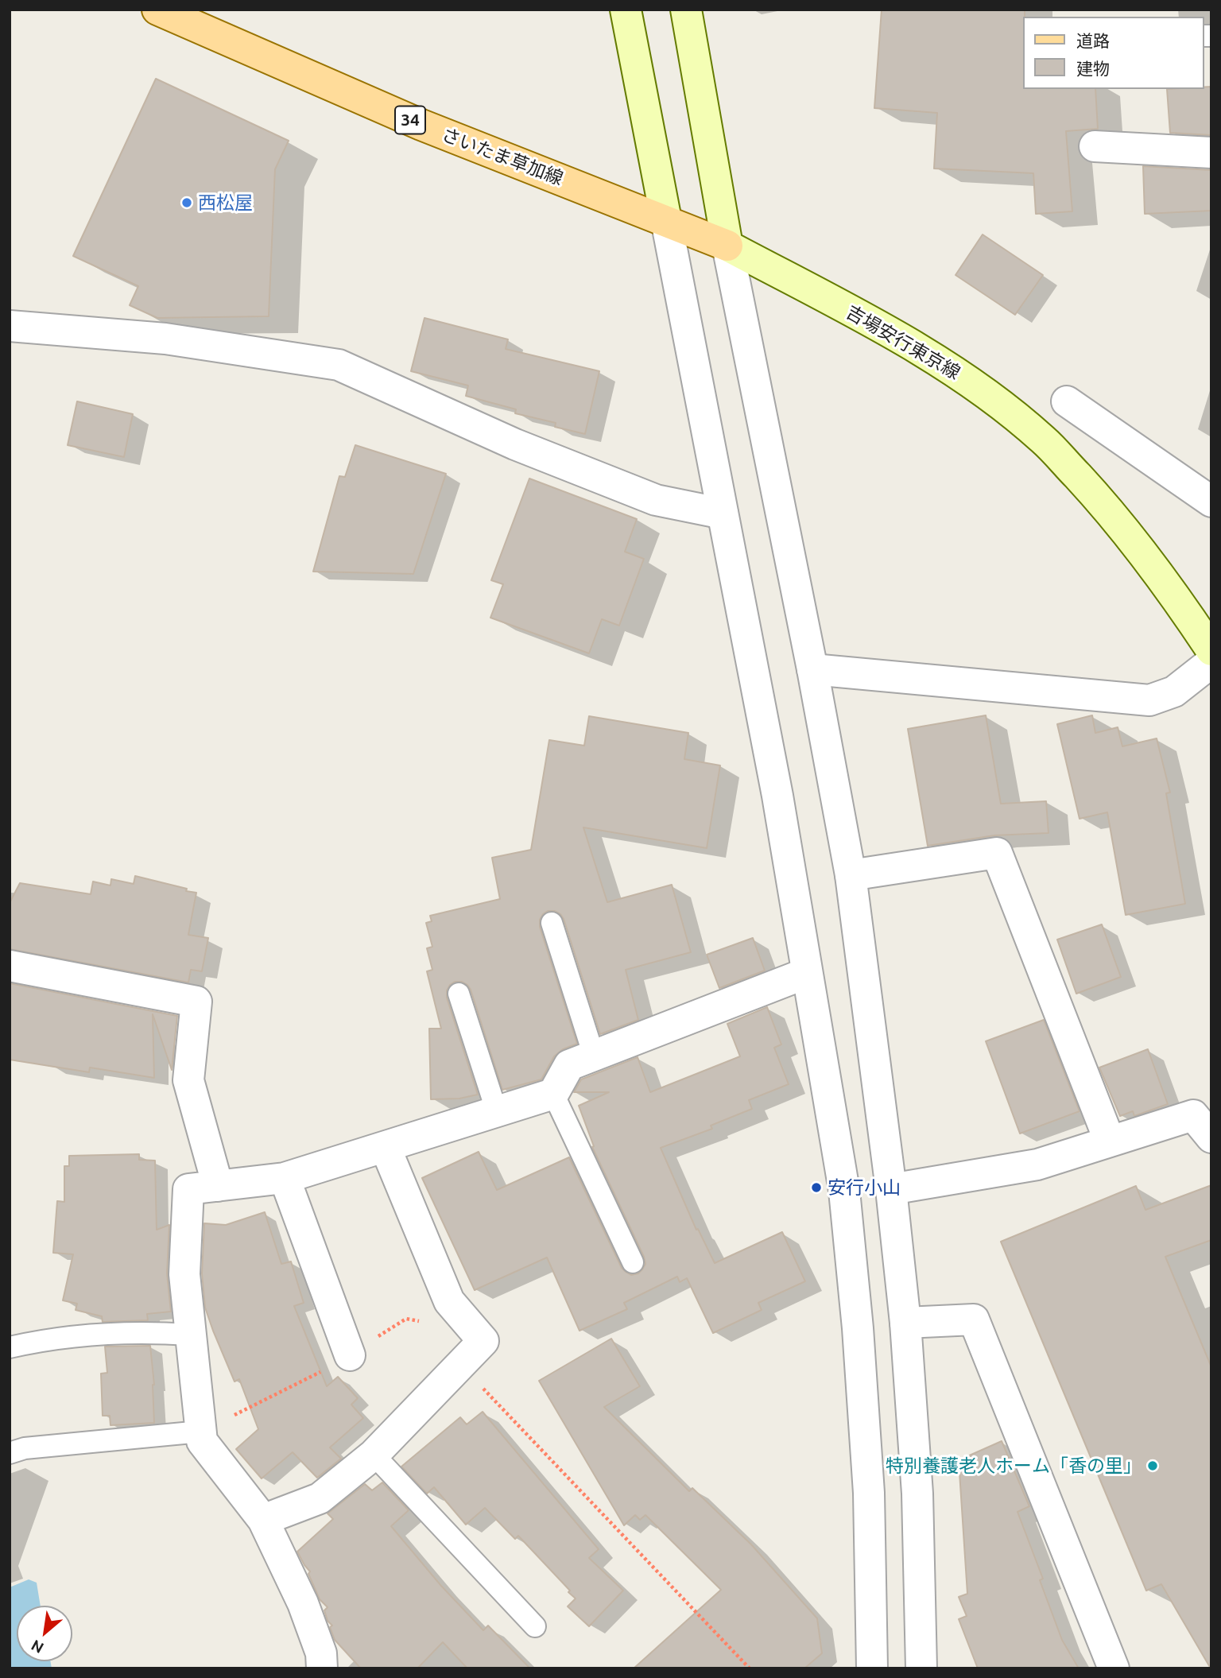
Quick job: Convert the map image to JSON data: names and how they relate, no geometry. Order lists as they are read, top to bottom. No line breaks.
{"streets":{"main road":["34","さいたま草加線","吉場安行東京線"]},"crossings":[["さいたま草加線","吉場安行東京線"]],"places":["西松屋","安行小山","特別養護老人ホーム「香の里」"],"legend":["道路","建物"],"north":"bottom left"}
